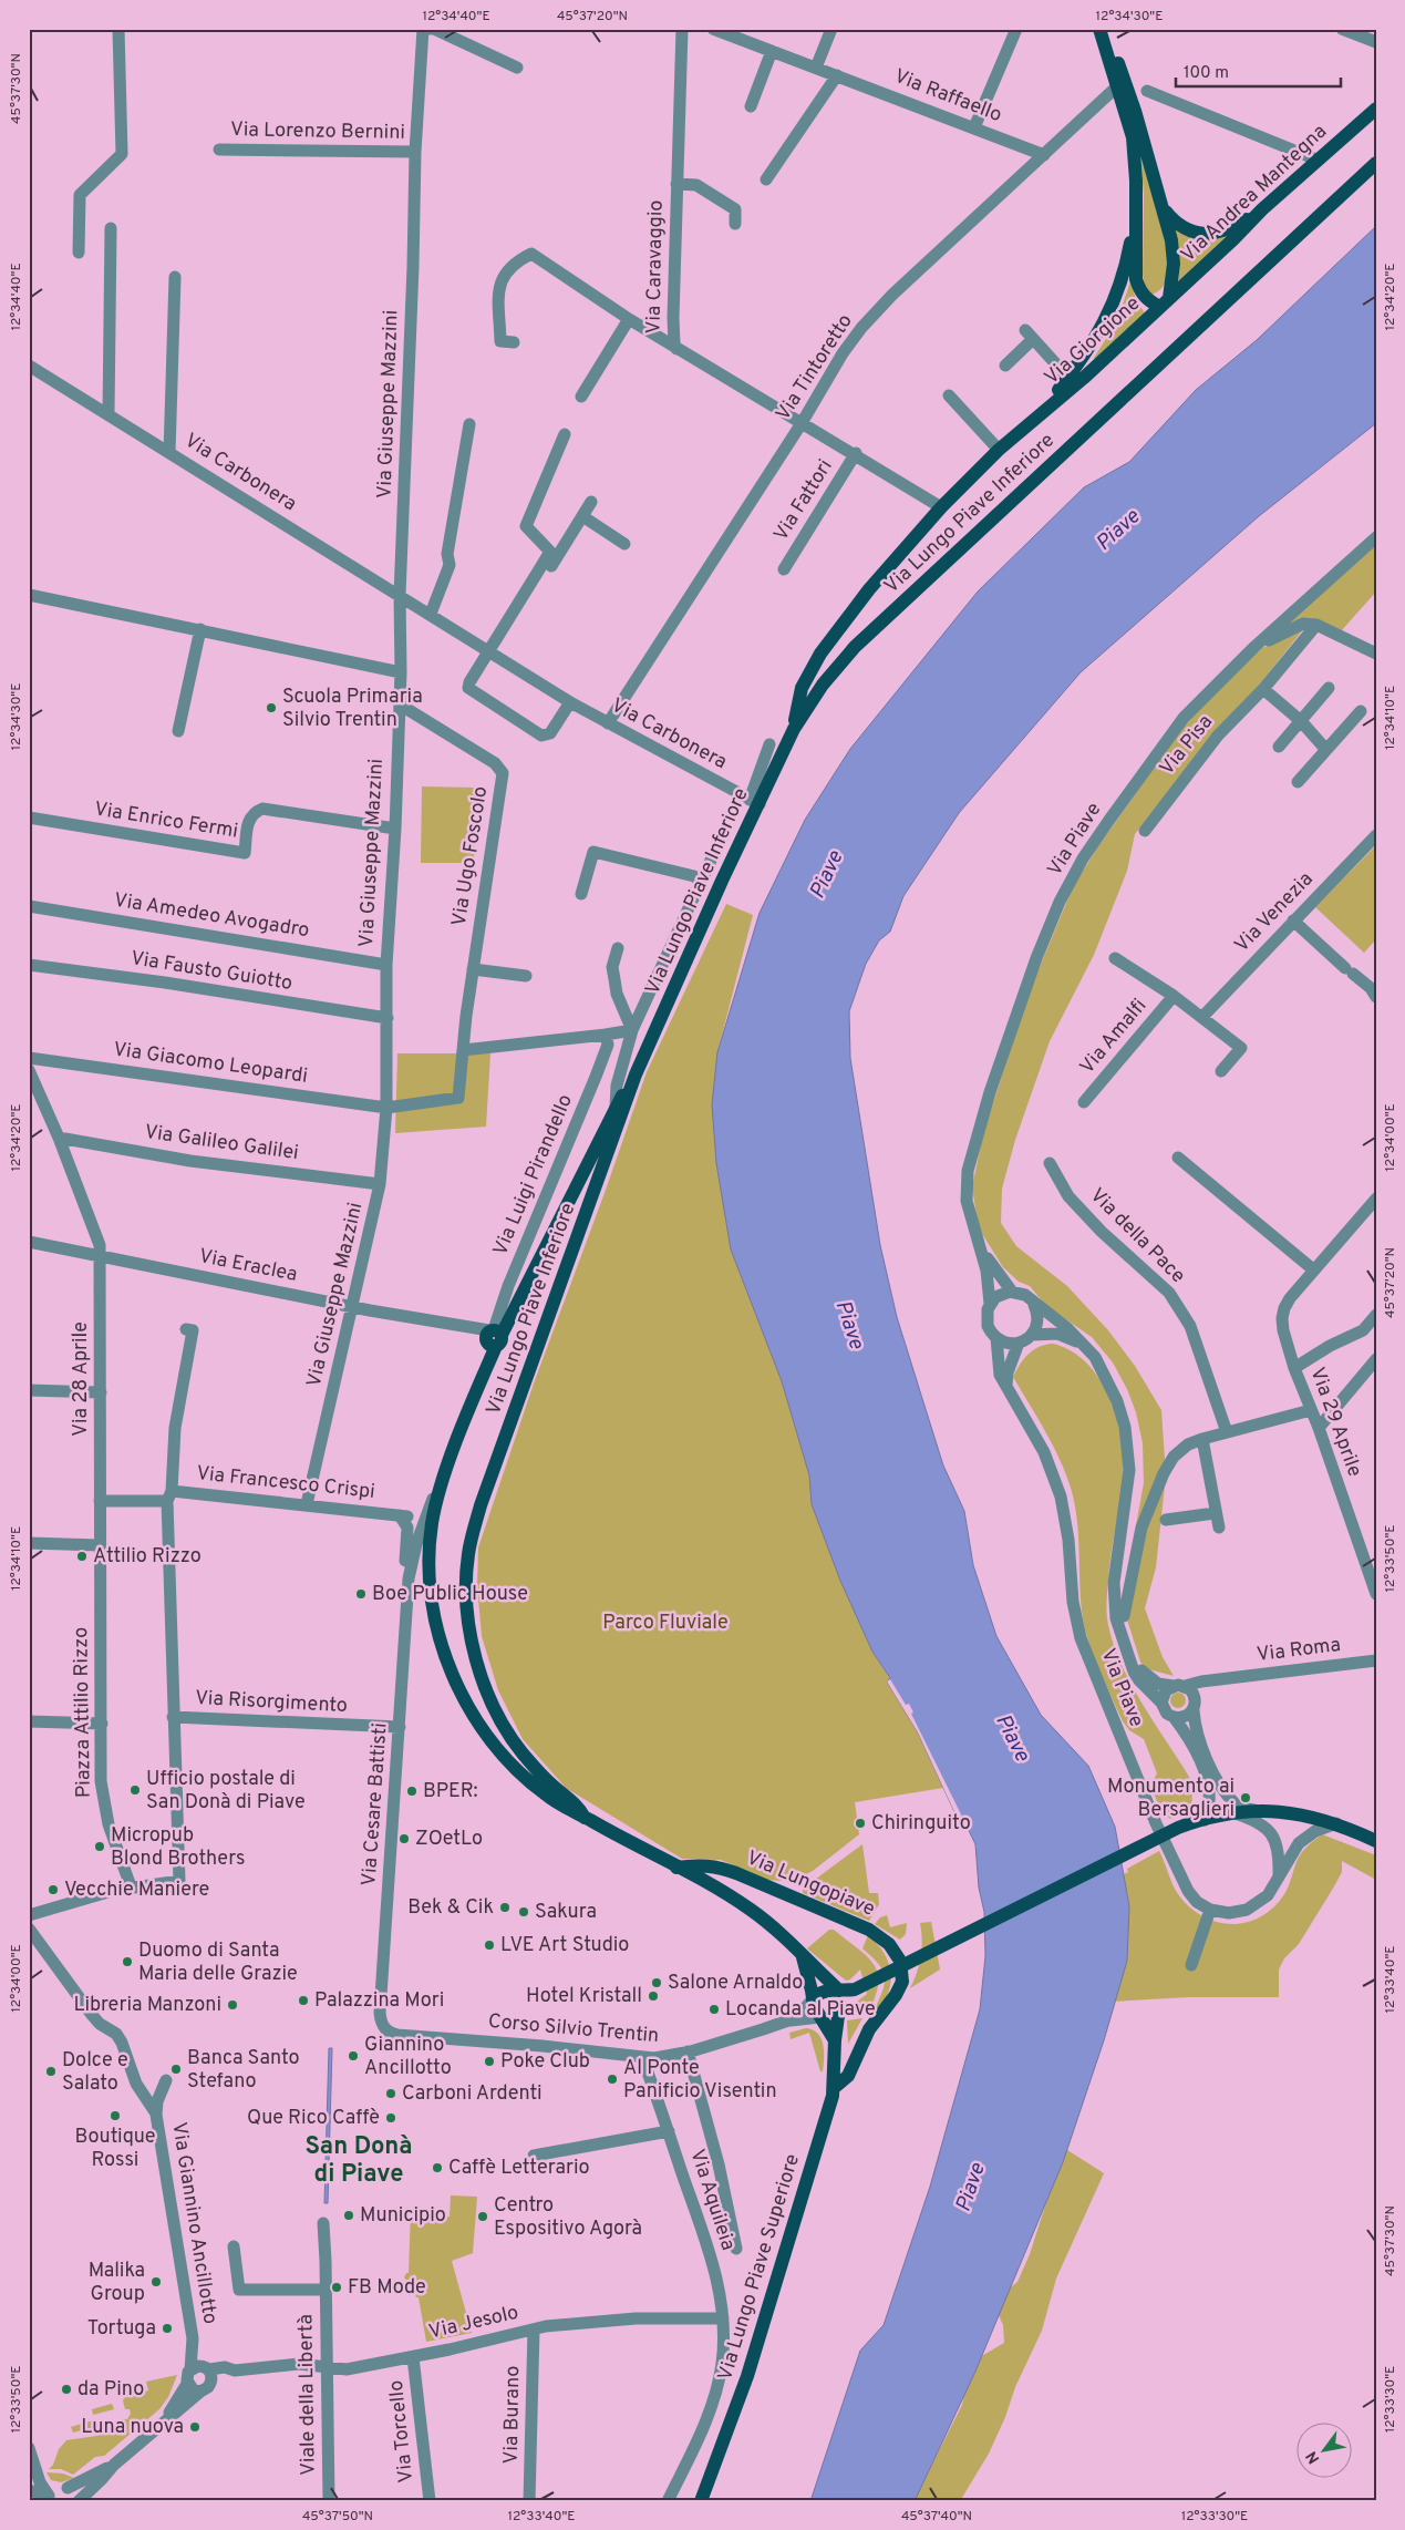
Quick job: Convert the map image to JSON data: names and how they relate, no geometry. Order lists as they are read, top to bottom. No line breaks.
{"streets":{"main road":["Via Andrea Mantegna","Via Giorgione","Via Lungo Piave Inferiore","Via Cesare Battisti","Via Lungopiave","Corso Silvio Trentin","Via Lungo Piave Superiore"],"street":["Via Raffaello","Via Lorenzo Bernini","Via Caravaggio","Via Tintoretto","Via Giuseppe Mazzini","Via Carbonera","Via Fattori","Via Pisa","Via Enrico Fermi","Via Piave","Via Ugo Foscolo","Via Venezia","Via Amedeo Avogadro","Via Fausto Guiotto","Via Amalfi","Via Giacomo Leopardi","Via Galileo Galilei","Via Luigi Pirandello","Via della Pace","Via Eraclea","Via 28 Aprile","Via 29 Aprile","Via Francesco Crispi","Via Roma","Via Risorgimento","Piazza Attilio Rizzo","Via Aquileia","Via Giannino Ancillotto","Via Jesolo","Viale della Libertà","Via Burano","Via Torcello"]},"crossings":[["Via Raffaello","Via Tintoretto"],["Via Lorenzo Bernini","Via Giuseppe Mazzini"],["Via Andrea Mantegna","Via Giorgione"],["Via Giorgione","Via Tintoretto"],["Via Giorgione","Via Lungo Piave Inferiore"],["Via Tintoretto","Via Carbonera"],["Via Giuseppe Mazzini","Via Carbonera"],["Via Giuseppe Mazzini","Via Enrico Fermi"],["Via Giuseppe Mazzini","Via Ugo Foscolo"],["Via Giuseppe Mazzini","Via Amedeo Avogadro"],["Via Giuseppe Mazzini","Via Fausto Guiotto"],["Via Giuseppe Mazzini","Via Giacomo Leopardi"],["Via Giuseppe Mazzini","Via Galileo Galilei"],["Via Giuseppe Mazzini","Via Eraclea"],["Via Giuseppe Mazzini","Via Francesco Crispi"],["Via Carbonera","Via Lungo Piave Inferiore"],["Via Lungo Piave Inferiore","Via Cesare Battisti"],["Via Lungo Piave Inferiore","Via Lungopiave"],["Via Lungo Piave Inferiore","Corso Silvio Trentin"],["Via Piave","Via Roma"],["Via Piave","Corso Silvio Trentin"],["Via Venezia","Via Amalfi"],["Via Galileo Galilei","Via 28 Aprile"],["Via Luigi Pirandello","Via Eraclea"],["Via Luigi Pirandello","Via Cesare Battisti"],["Via Eraclea","Via 28 Aprile"],["Via Eraclea","Via Cesare Battisti"],["Via 28 Aprile","Piazza Attilio Rizzo"],["Via Francesco Crispi","Via Cesare Battisti"],["Via Risorgimento","Via Cesare Battisti"],["Via Cesare Battisti","Corso Silvio Trentin"],["Via Lungopiave","Via Lungo Piave Superiore"],["Corso Silvio Trentin","Via Aquileia"],["Corso Silvio Trentin","Via Lungo Piave Superiore"],["Via Aquileia","Via Jesolo"],["Via Giannino Ancillotto","Via Jesolo"],["Via Jesolo","Viale della Libertà"],["Via Jesolo","Via Burano"],["Via Jesolo","Via Torcello"]],"districts":["San Donà di Piave"],"water":["Piave"],"parks":["Parco Fluviale"],"places":["Scuola Primaria Silvio Trentin","Attilio Rizzo","Boe Public House","Ufficio postale di San Donà di Piave","BPER:","Monumento ai Bersaglieri","Chiringuito","ZOetLo","Micropub Blond Brothers","Vecchie Maniere","Bek & Cik","Sakura","LVE Art Studio","Duomo di Santa Maria delle Grazie","Salone Arnaldo","Hotel Kristall","Palazzina Mori","Libreria Manzoni","Locanda al Piave","Giannino Ancillotto","Poke Club","Banca Santo Stefano","Dolce e Salato","Al Ponte Panificio Visentin","Carboni Ardenti","Boutique Rossi","Que Rico Caffè","Caffè Letterario","Municipio","Centro Espositivo Agorà","Malika Group","FB Mode","Tortuga","da Pino","Luna nuova"],"scale_bar":"100 m","north":"bottom left","coordinates":["12°34'40\"E","45°37'20\"N","12°34'30\"E","45°37'30\"N","12°34'20\"E","12°34'10\"E","12°34'00\"E","12°33'50\"E","12°33'40\"E","12°33'30\"E","45°37'50\"N","45°37'40\"N"]}
